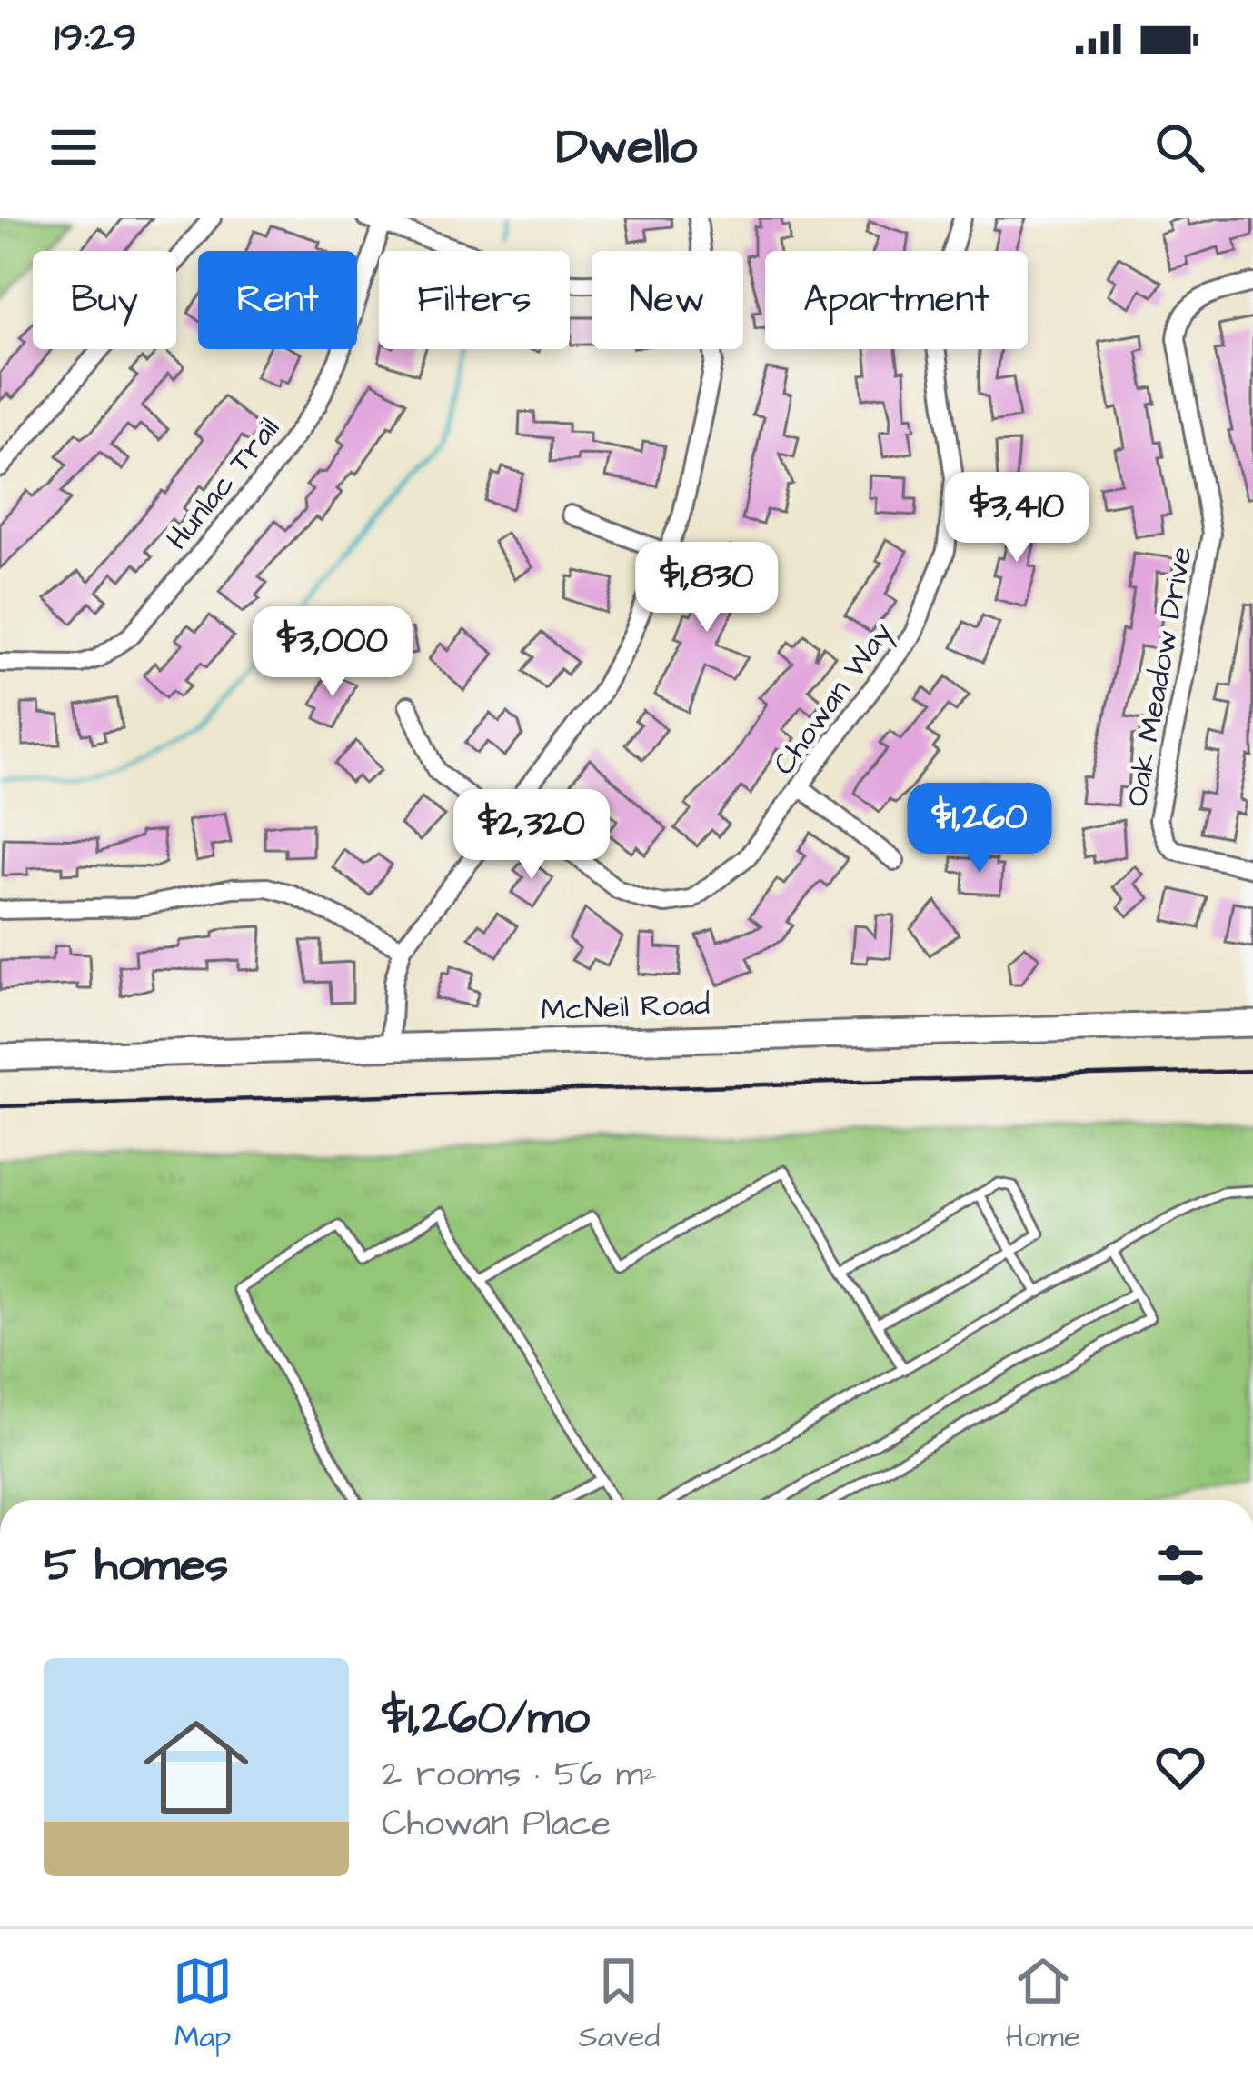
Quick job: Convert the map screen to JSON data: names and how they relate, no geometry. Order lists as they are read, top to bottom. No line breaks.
{"streets":{"main road":["McNeil Road"],"street":["Hunlac Trail","Oak Meadow Drive","Chowan Way"]},"page":{"status":"19:29","header":"Dwello","chip":["Buy","Rent","Filters","New","Apartment"],"price":["$3,410","$1,830","$3,000","$1,260","$2,320"],"heading":"5 homes","list":[{"name":"$1,260/mo","note":"2 rooms · 56 m² · Chowan Place"}],"tabs":["Map","Saved","Home"]}}
